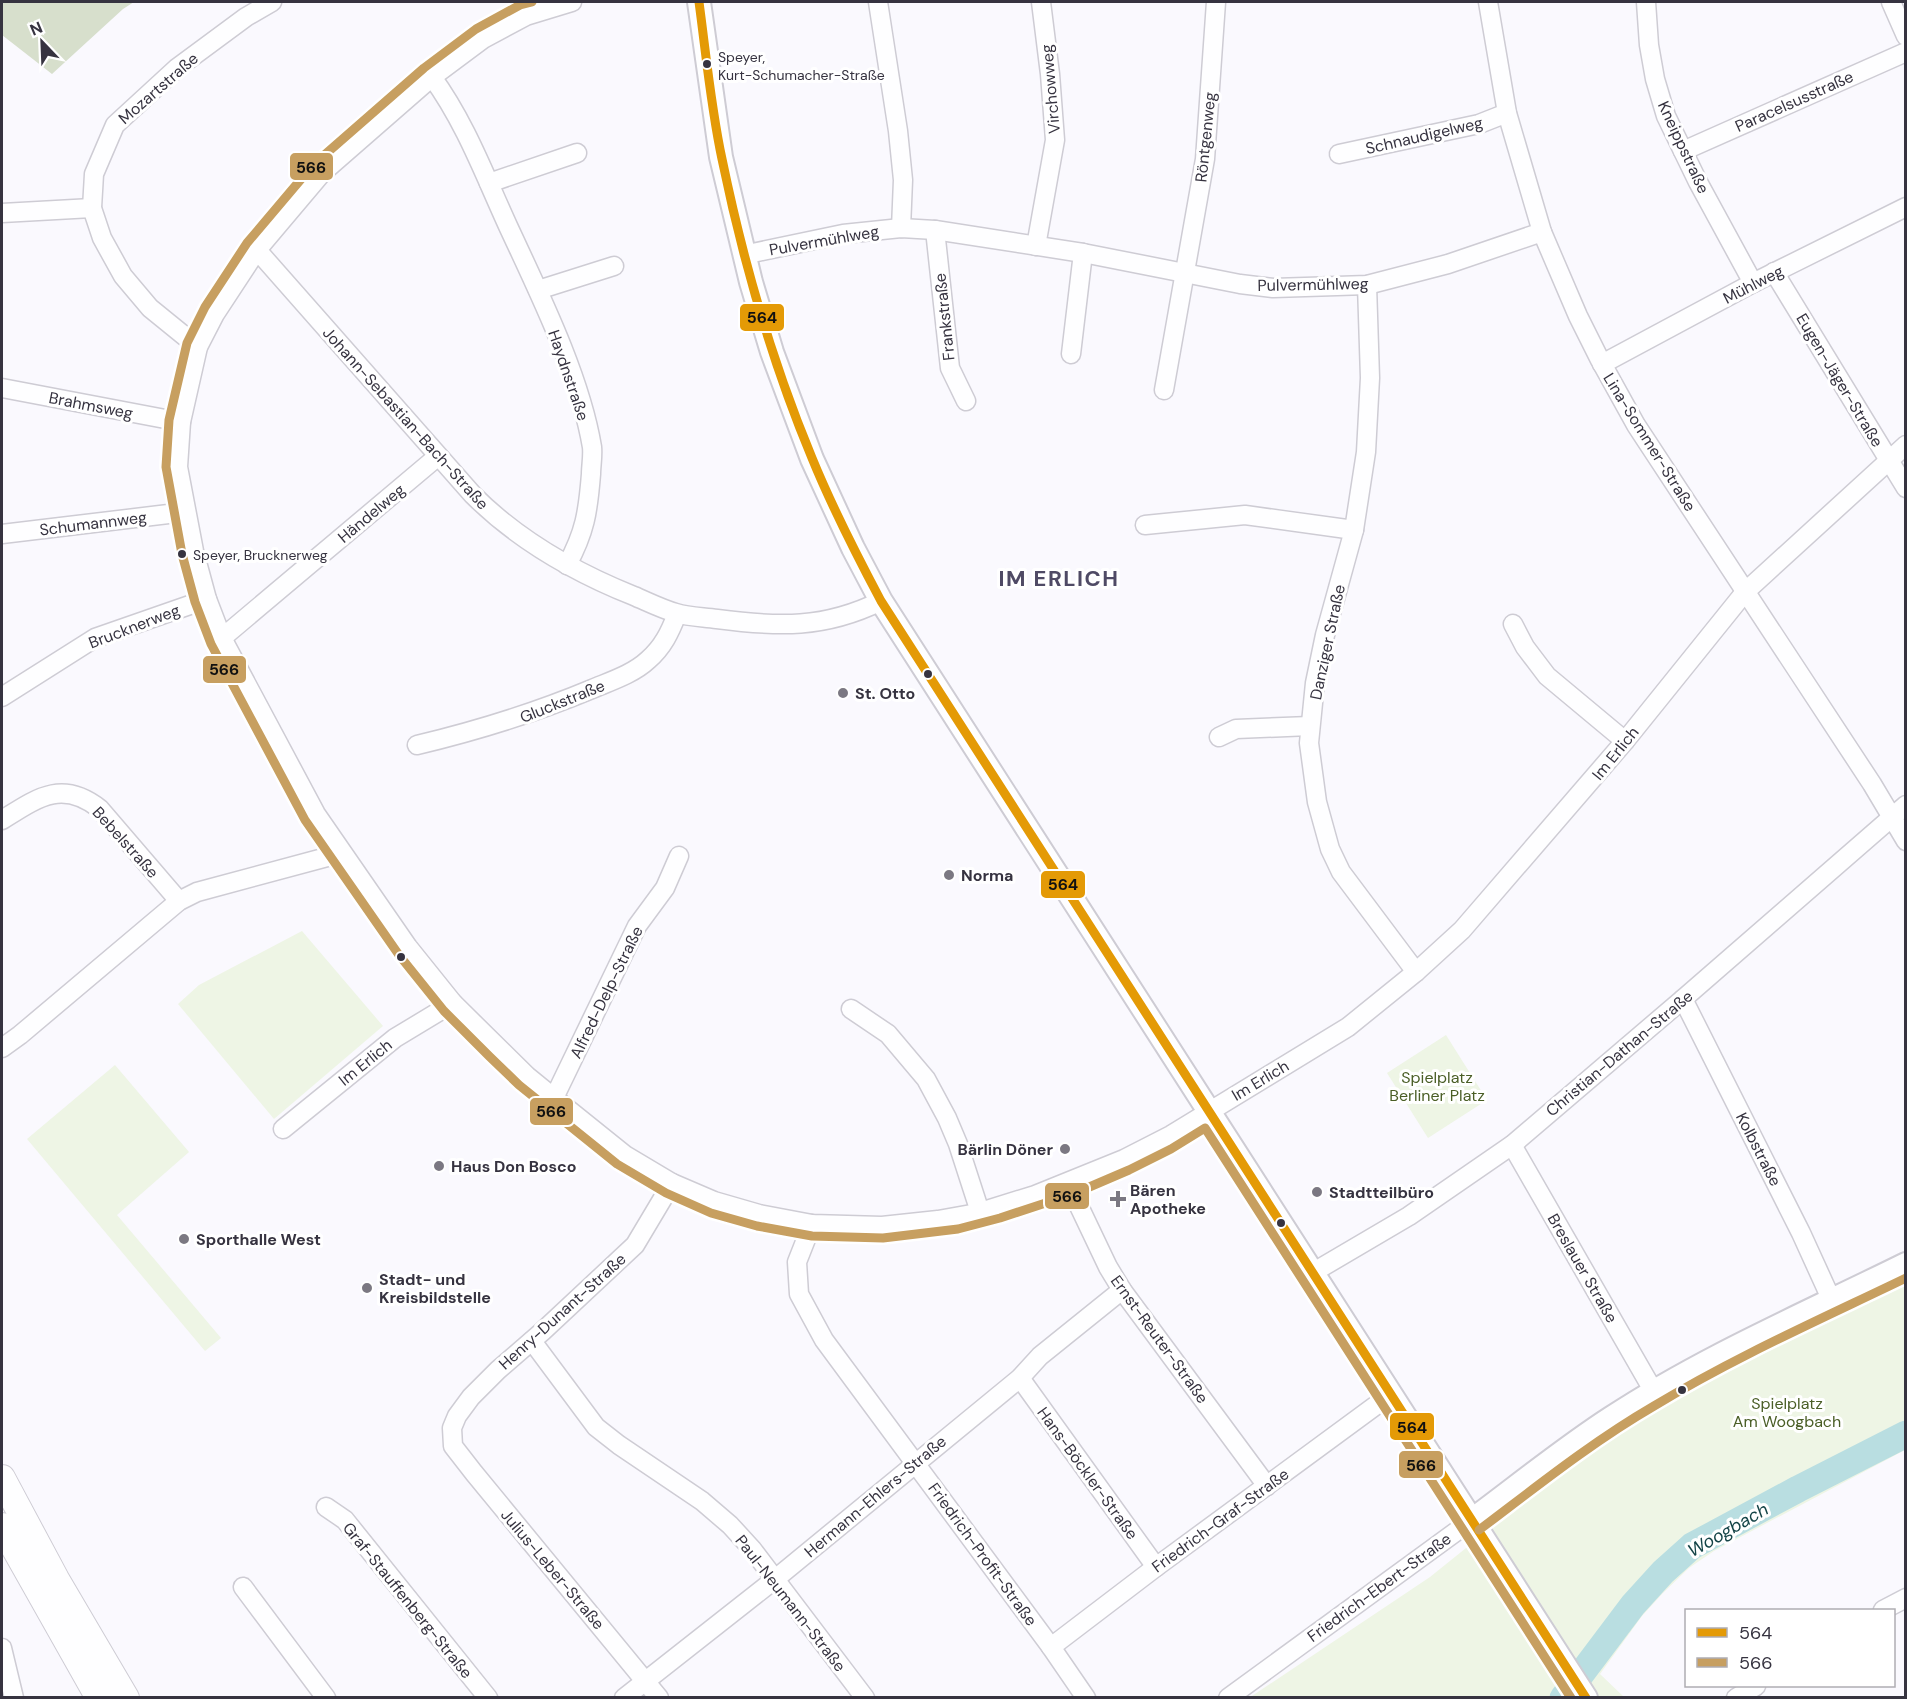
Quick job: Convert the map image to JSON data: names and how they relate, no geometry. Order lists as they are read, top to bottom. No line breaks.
{"streets":{"main road":["Friedrich-Ebert-Straße"],"street":["Mozartstraße","Virchowweg","Paracelsusstraße","Schnaudigelweg","Röntgenweg","Kneippstraße","Pulvermühlweg","Mühlweg","Frankstraße","Haydnstraße","Eugen-Jäger-Straße","Brahmsweg","Johann-Sebastian-Bach-Straße","Lina-Sommer-Straße","Händelweg","Schumannweg","Brucknerweg","Danziger Straße","Gluckstraße","Im Erlich","Bebelstraße","Alfred-Delp-Straße","Christian-Dathan-Straße","Kolbstraße","Breslauer Straße","Henry-Dunant-Straße","Ernst-Reuter-Straße","Hans-Böckler-Straße","Hermann-Ehlers-Straße","Friedrich-Graf-Straße","Friedrich-Profit-Straße","Julius-Leber-Straße","Graf-Stauffenberg-Straße","Paul-Neumann-Straße"]},"crossings":[["Mozartstraße","Im Erlich"],["Virchowweg","Pulvermühlweg"],["Paracelsusstraße","Kneippstraße"],["Schnaudigelweg","Lina-Sommer-Straße"],["Röntgenweg","Pulvermühlweg"],["Kneippstraße","Mühlweg"],["Pulvermühlweg","Frankstraße"],["Pulvermühlweg","Lina-Sommer-Straße"],["Pulvermühlweg","Danziger Straße"],["Mühlweg","Eugen-Jäger-Straße"],["Mühlweg","Lina-Sommer-Straße"],["Haydnstraße","Johann-Sebastian-Bach-Straße"],["Haydnstraße","Im Erlich"],["Eugen-Jäger-Straße","Im Erlich"],["Brahmsweg","Im Erlich"],["Johann-Sebastian-Bach-Straße","Händelweg"],["Johann-Sebastian-Bach-Straße","Gluckstraße"],["Johann-Sebastian-Bach-Straße","Im Erlich"],["Lina-Sommer-Straße","Im Erlich"],["Lina-Sommer-Straße","Christian-Dathan-Straße"],["Händelweg","Im Erlich"],["Schumannweg","Im Erlich"],["Brucknerweg","Im Erlich"],["Danziger Straße","Im Erlich"],["Im Erlich","Alfred-Delp-Straße"],["Im Erlich","Henry-Dunant-Straße"],["Im Erlich","Ernst-Reuter-Straße"],["Im Erlich","Friedrich-Profit-Straße"],["Christian-Dathan-Straße","Kolbstraße"],["Christian-Dathan-Straße","Breslauer Straße"],["Kolbstraße","Friedrich-Ebert-Straße"],["Breslauer Straße","Friedrich-Ebert-Straße"],["Henry-Dunant-Straße","Julius-Leber-Straße"],["Henry-Dunant-Straße","Paul-Neumann-Straße"],["Ernst-Reuter-Straße","Hermann-Ehlers-Straße"],["Ernst-Reuter-Straße","Friedrich-Graf-Straße"],["Hans-Böckler-Straße","Hermann-Ehlers-Straße"],["Hans-Böckler-Straße","Friedrich-Graf-Straße"],["Hermann-Ehlers-Straße","Friedrich-Profit-Straße"],["Hermann-Ehlers-Straße","Julius-Leber-Straße"],["Hermann-Ehlers-Straße","Paul-Neumann-Straße"],["Friedrich-Graf-Straße","Friedrich-Profit-Straße"]],"districts":["IM ERLICH"],"water":["Woogbach"],"parks":["Spielplatz Berliner Platz","Spielplatz Am Woogbach"],"places":{"other":["Speyer, Kurt-Schumacher-Straße","Speyer, Brucknerweg","St. Otto","Norma","Bärlin Döner","Haus Don Bosco","Stadtteilbüro","Sporthalle West","Stadt- und Kreisbildstelle"],"health":["Bären Apotheke"]},"lines":["transit line 564","transit line 566"],"legend":["564","566"],"north":"top left"}
